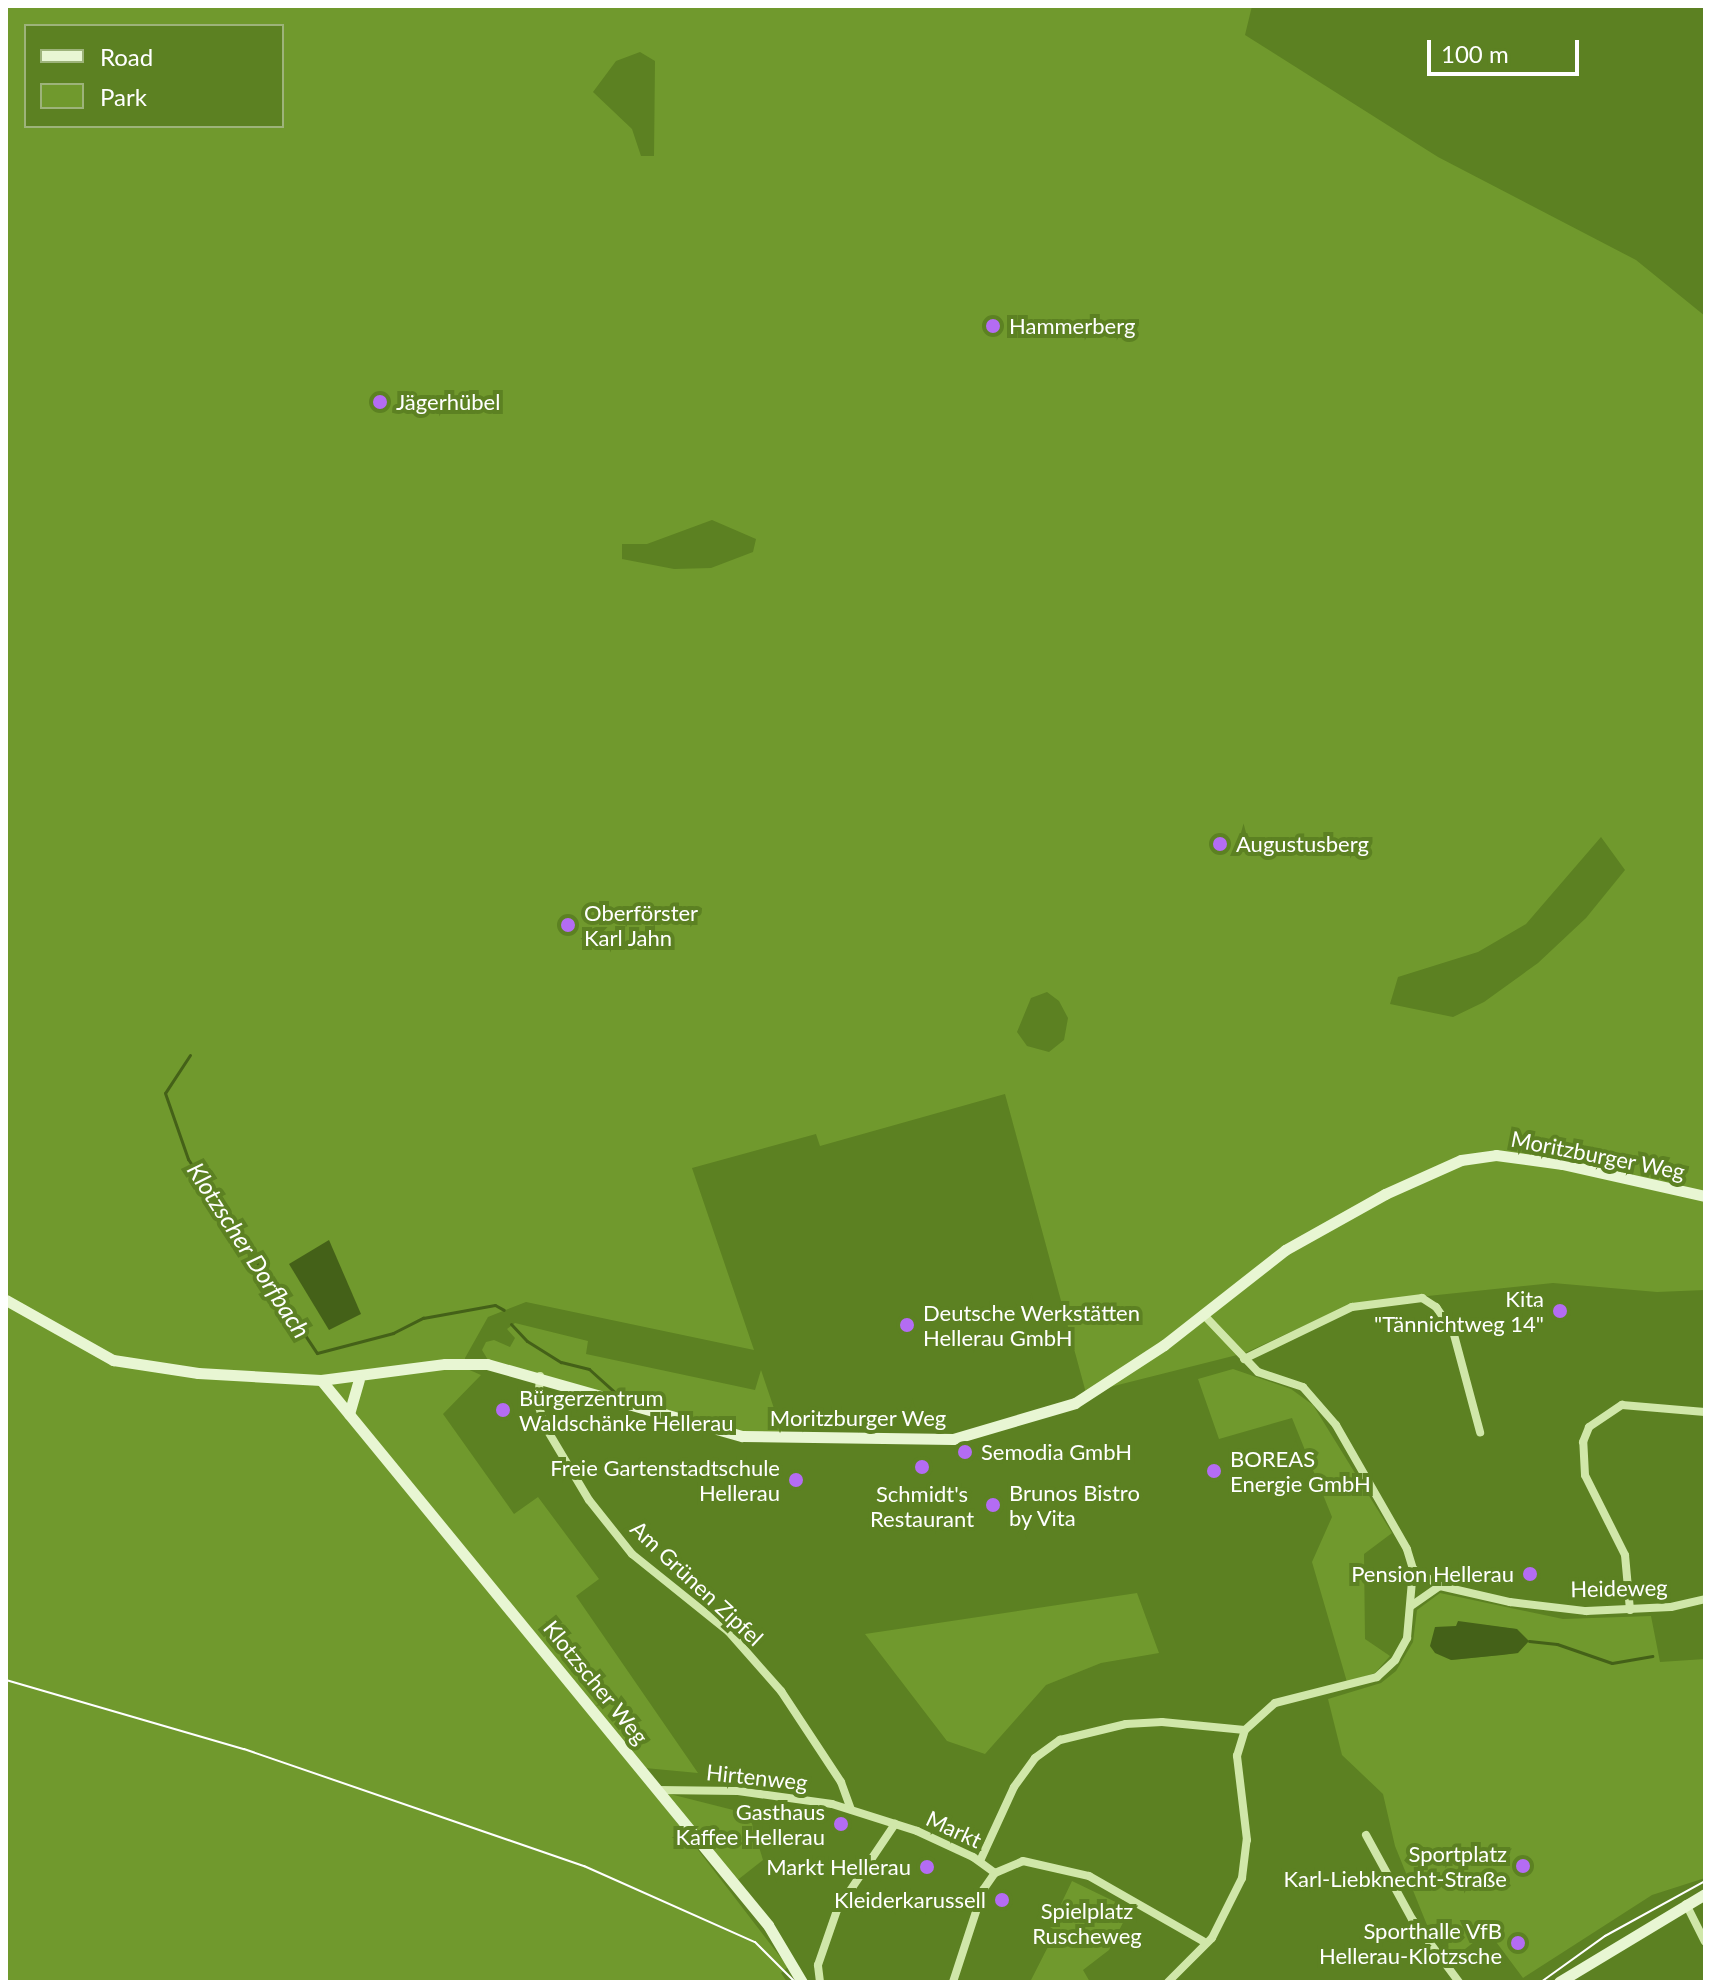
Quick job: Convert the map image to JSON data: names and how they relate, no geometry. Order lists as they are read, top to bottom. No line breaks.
{"streets":{"street":["Moritzburger Weg","Am Grünen Zipfel","Heideweg","Klotzscher Weg","Hirtenweg","Markt"]},"crossings":[["Moritzburger Weg","Am Grünen Zipfel"],["Moritzburger Weg","Klotzscher Weg"],["Am Grünen Zipfel","Hirtenweg"],["Am Grünen Zipfel","Markt"],["Klotzscher Weg","Hirtenweg"],["Hirtenweg","Markt"]],"water":["Klotzscher Dorfbach"],"parks":["Spielplatz Ruscheweg"],"places":["Hammerberg","Jägerhübel","Augustusberg","Oberförster Karl Jahn","Kita \"Tännichtweg 14\"","Deutsche Werkstätten Hellerau GmbH","Bürgerzentrum Waldschänke Hellerau","Semodia GmbH","Schmidt's Restaurant","BOREAS Energie GmbH","Freie Gartenstadtschule Hellerau","Brunos Bistro by Vita","Pension Hellerau","Gasthaus Kaffee Hellerau","Sportplatz Karl-Liebknecht-Straße","Markt Hellerau","Kleiderkarussell","Sporthalle VfB Hellerau-Klotzsche"],"legend":["Road","Park"],"scale_bar":"100 m"}
